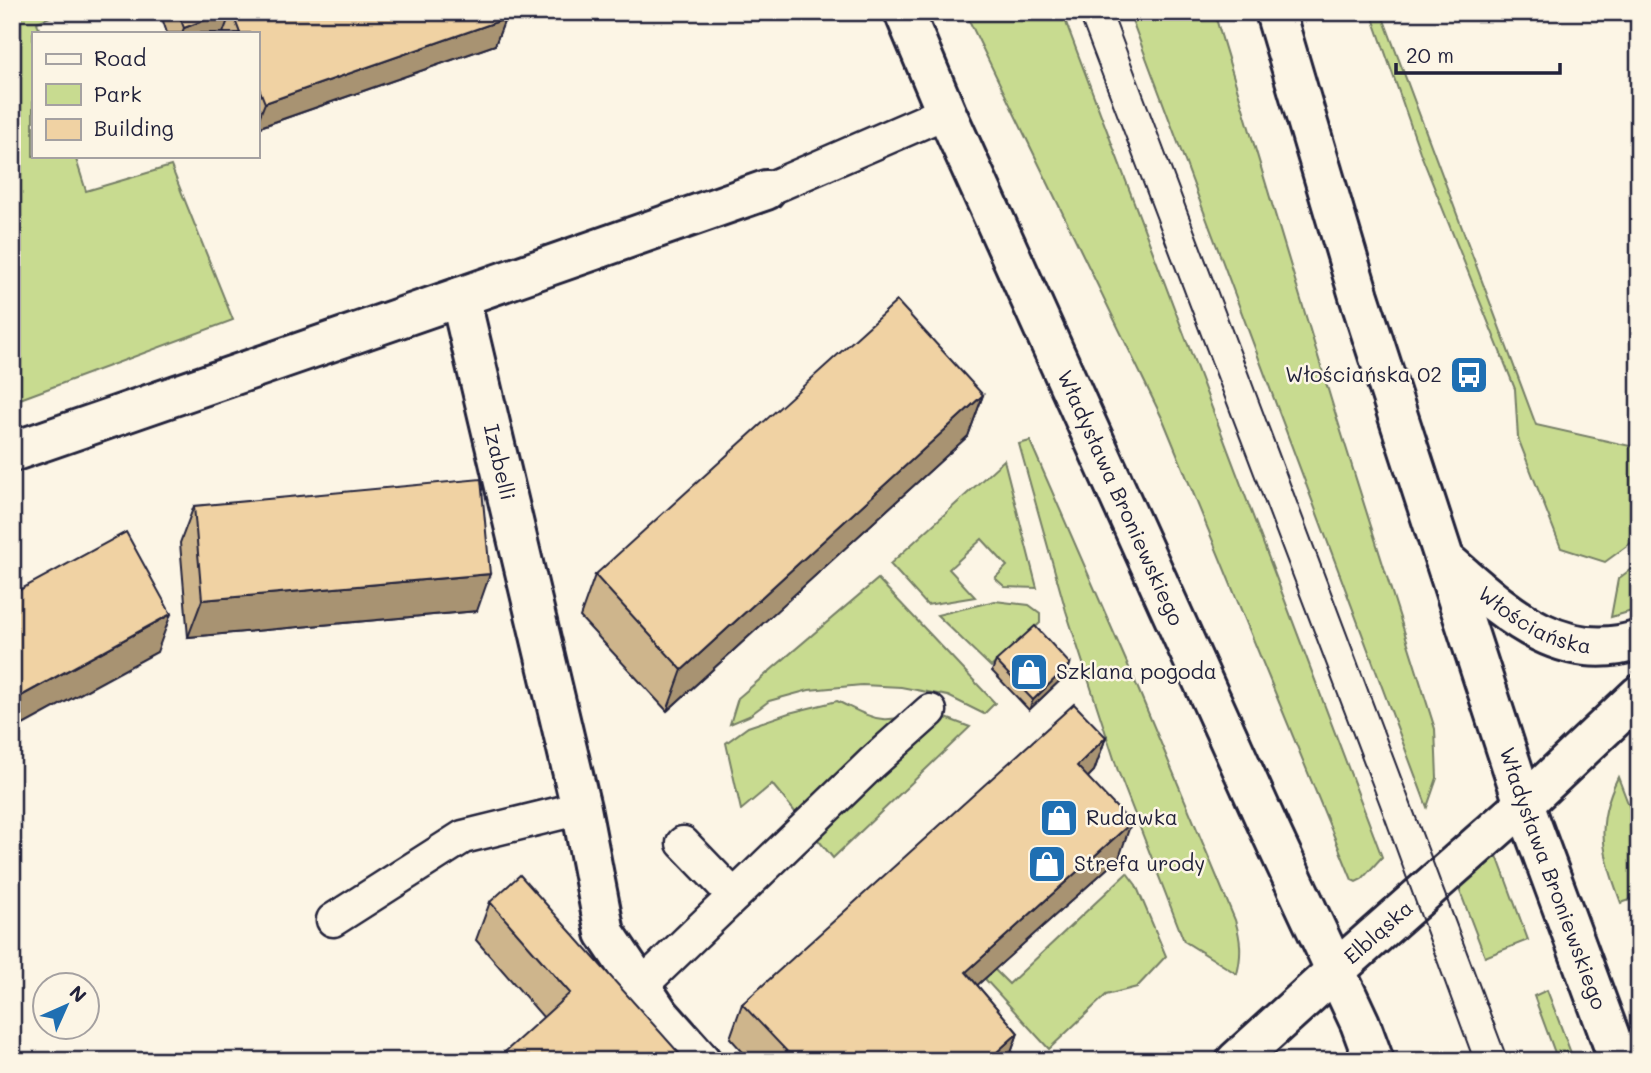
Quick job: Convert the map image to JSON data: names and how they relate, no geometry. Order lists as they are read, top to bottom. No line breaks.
{"streets":{"street":["Izabelli","Władysława Broniewskiego","Włościańska","Elbląska"]},"crossings":[["Władysława Broniewskiego","Włościańska"],["Władysława Broniewskiego","Elbląska"]],"places":{"bus stop":["Włościańska 02"],"shop":["Szklana pogoda","Rudawka","Strefa urody"]},"legend":["Road","Park","Building"],"scale_bar":"20 m","north":"top right"}
